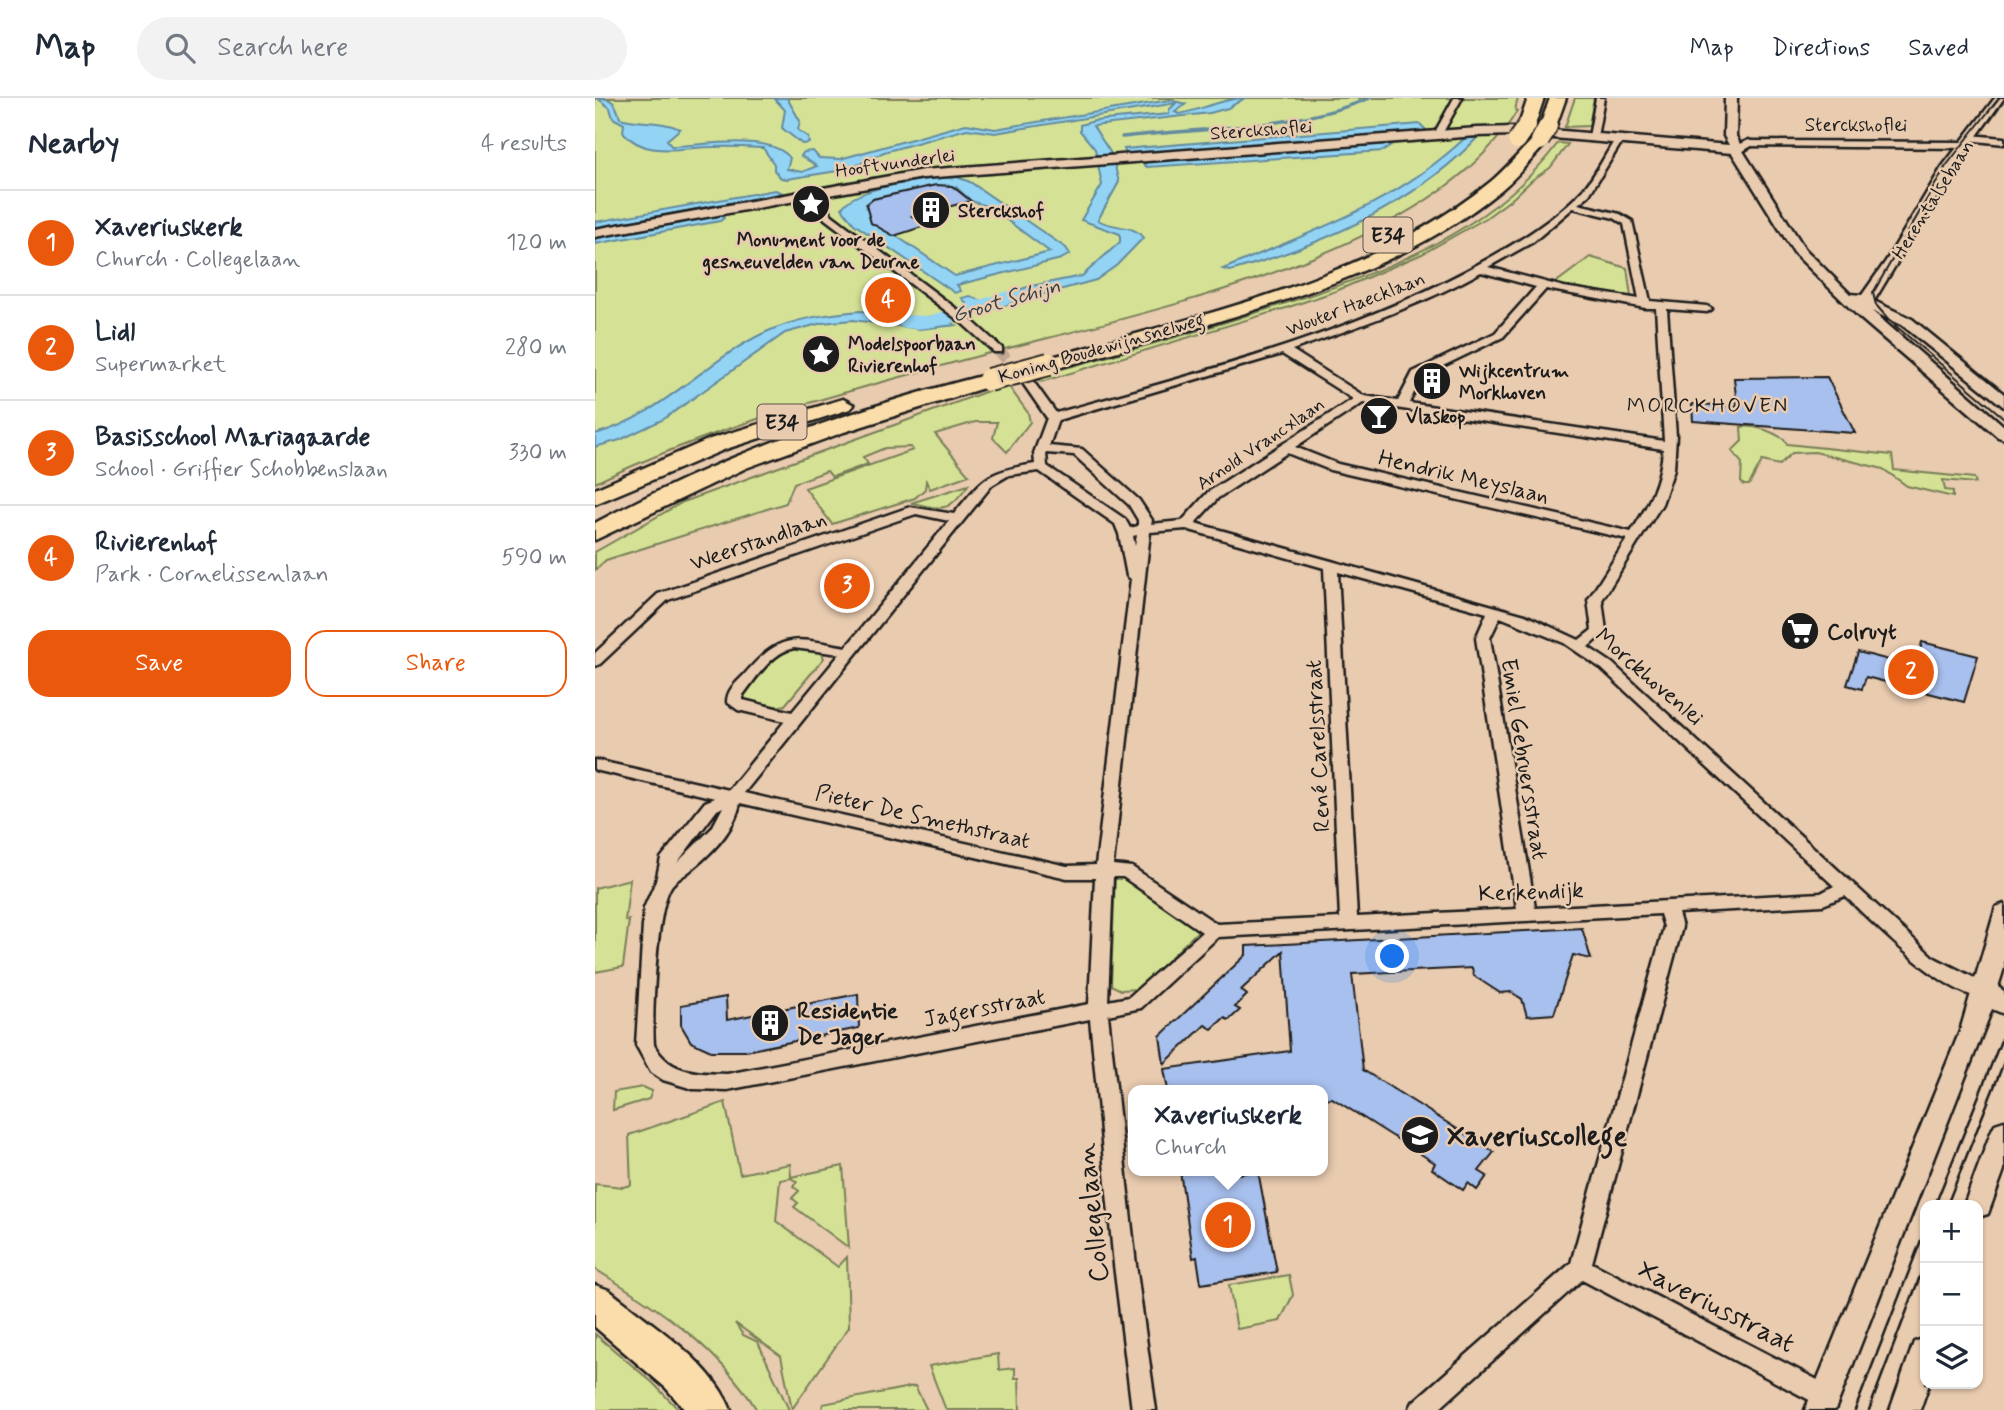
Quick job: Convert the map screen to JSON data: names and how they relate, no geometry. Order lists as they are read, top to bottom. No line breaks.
{"streets":{"highway":["E34","Koning Boudewijnsnelweg"],"street":["Sterckshoflei","Hooftvunderlei","Herentalsebaan","Wouter Haecklaan","Arnold Vrancxlaan","Hendrik Meyslaan","Weerstandlaan","Morckhovenlei","René Carelsstraat","Emiel Gebruersstraat","Pieter De Smethstraat","Kerkendijk","Jagersstraat","Collegelaan","Xaveriusstraat"]},"crossings":[["Sterckshoflei","Hooftvunderlei"],["Sterckshoflei","Herentalsebaan"],["Sterckshoflei","Wouter Haecklaan"],["Arnold Vrancxlaan","Hendrik Meyslaan"],["Arnold Vrancxlaan","Morckhovenlei"],["Morckhovenlei","René Carelsstraat"],["Morckhovenlei","Emiel Gebruersstraat"],["Morckhovenlei","Kerkendijk"],["Morckhovenlei","Collegelaan"],["René Carelsstraat","Kerkendijk"],["Emiel Gebruersstraat","Kerkendijk"],["Pieter De Smethstraat","Jagersstraat"],["Pieter De Smethstraat","Collegelaan"],["Jagersstraat","Collegelaan"]],"districts":["MORCKHOVEN"],"water":["Groot Schijn"],"places":{"place":["Monument voor de gesneuvelden van Deurne","Modelspoorbaan Rivierenhof"],"building":["Sterckshof","Wijkcentrum Morkhoven","Residentie De Jager"],"bar":["Vlaskop"],"supermarket":["Colruyt"],"school or university":["Xaveriuscollege"]},"page":{"header":"Map","search":"Search here","nav":["Map","Directions","Saved"],"heading":["Nearby","4 results"],"list":[{"mark":"1","name":"Xaveriuskerk","note":"Church · Collegelaan","value":"120 m"},{"mark":"2","name":"Lidl","note":"Supermarket","value":"280 m"},{"mark":"3","name":"Basisschool Mariagaarde","note":"School · Griffier Schobbenslaan","value":"330 m"},{"mark":"4","name":"Rivierenhof","note":"Park · Cornelissenlaan","value":"590 m"}],"pins":["4","3","2","1"],"buttons":["Save","Share"],"popup":["Xaveriuskerk","Church"],"map_buttons":["+","−"]}}
